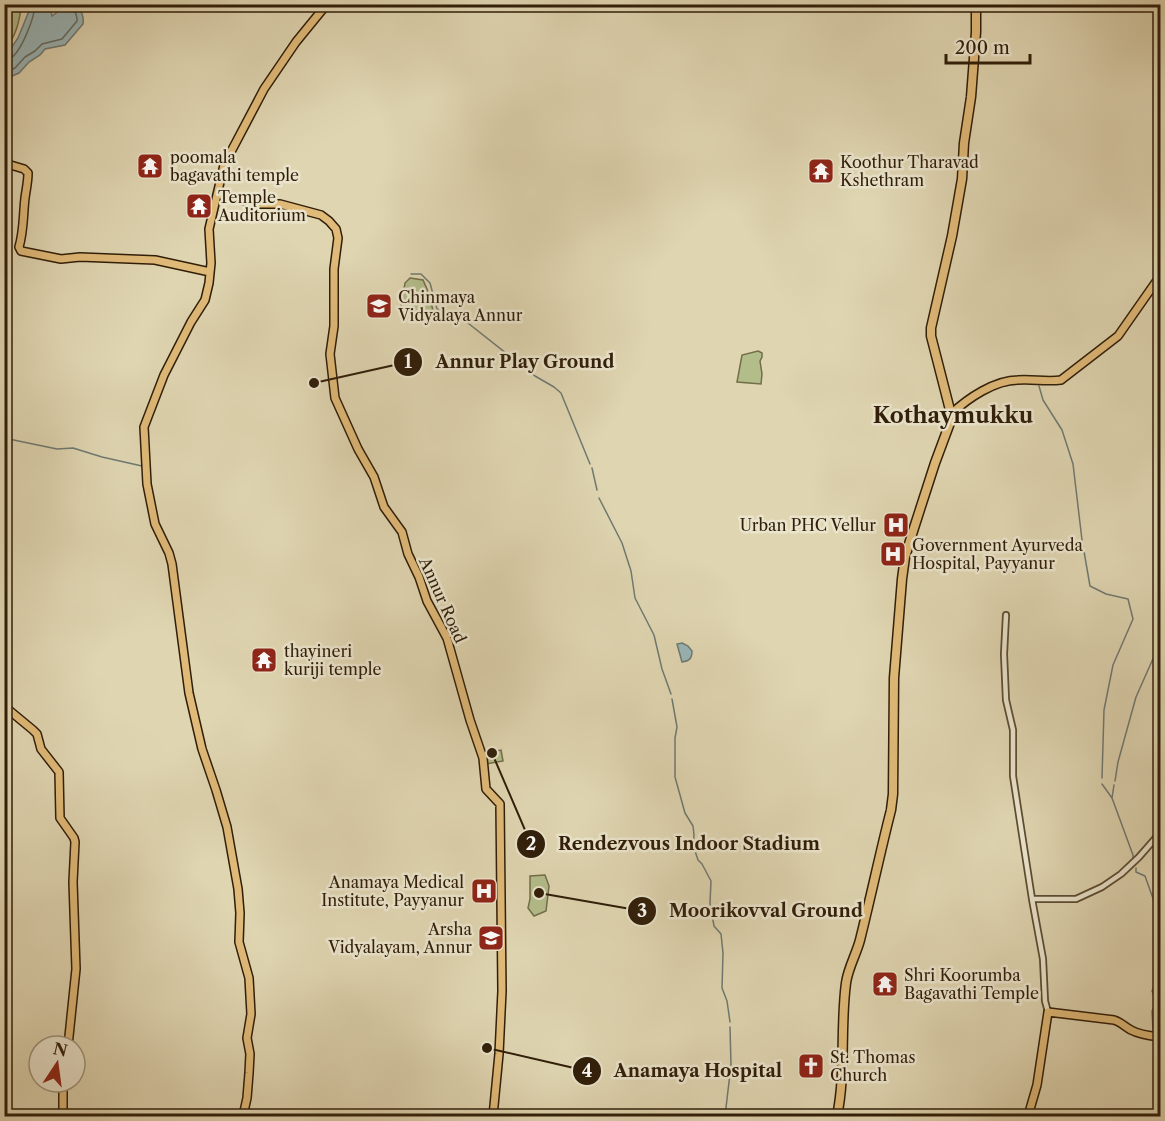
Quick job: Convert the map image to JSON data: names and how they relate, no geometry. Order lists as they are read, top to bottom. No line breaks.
{"streets":{"main road":["Annur Road"]},"districts":["Kothaymukku"],"places":{"temple":["poomala bagavathi temple","Koothur Tharavad Kshethram","Temple Auditorium","thayineri kuriji temple","Shri Koorumba Bagavathi Temple"],"school or university":["Chinmaya Vidyalaya Annur","Arsha Vidyalayam, Annur"],"other":["Annur Play Ground","Rendezvous Indoor Stadium","Moorikovval Ground","Anamaya Hospital"],"hospital":["Urban PHC Vellur","Government Ayurveda Hospital, Payyanur","Anamaya Medical Institute, Payyanur"],"church":["St. Thomas Church"]},"scale_bar":"200 m","north":"top"}
